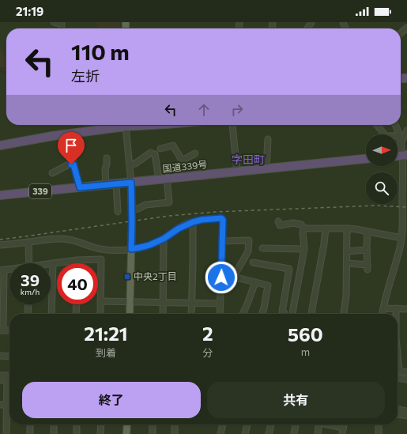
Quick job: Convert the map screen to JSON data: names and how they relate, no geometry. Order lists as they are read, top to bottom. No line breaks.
{"streets":{"highway":["国道339号","339"]},"districts":["字田町"],"places":{"transit":["中央2丁目"]},"north":"right","page":{"status":"21:19","turn":["110 m","左折"],"speed":"39 km/h","limit":"40","eta":["21:21","到着","2","分","560","m"],"buttons":["終了","共有"]}}
